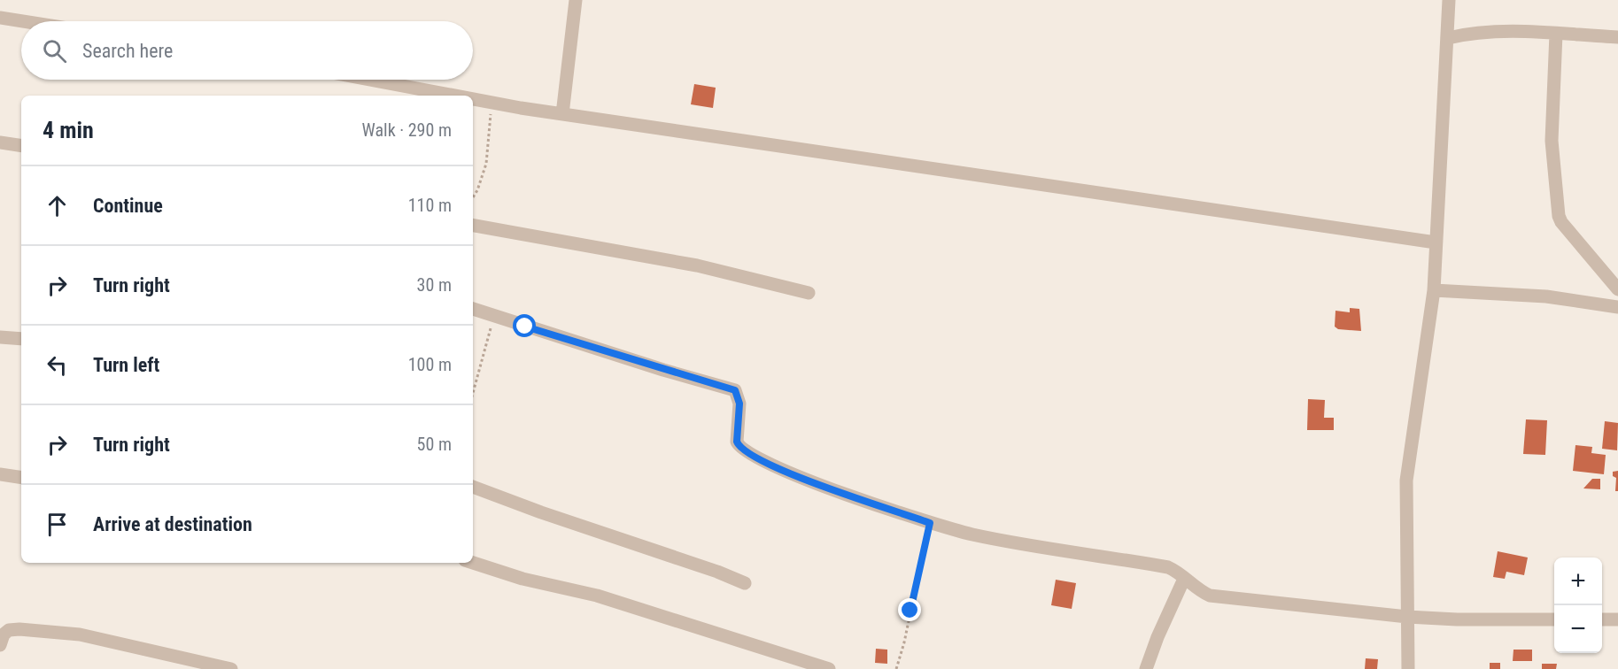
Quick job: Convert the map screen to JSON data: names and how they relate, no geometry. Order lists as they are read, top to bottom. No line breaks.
{"page":{"search":"Search here","heading":["4 min","Walk · 290 m"],"list":[["Continue","110 m"],["Turn right","30 m"],["Turn left","100 m"],["Turn right","50 m"],"Arrive at destination"],"map_buttons":["+","−"]}}
